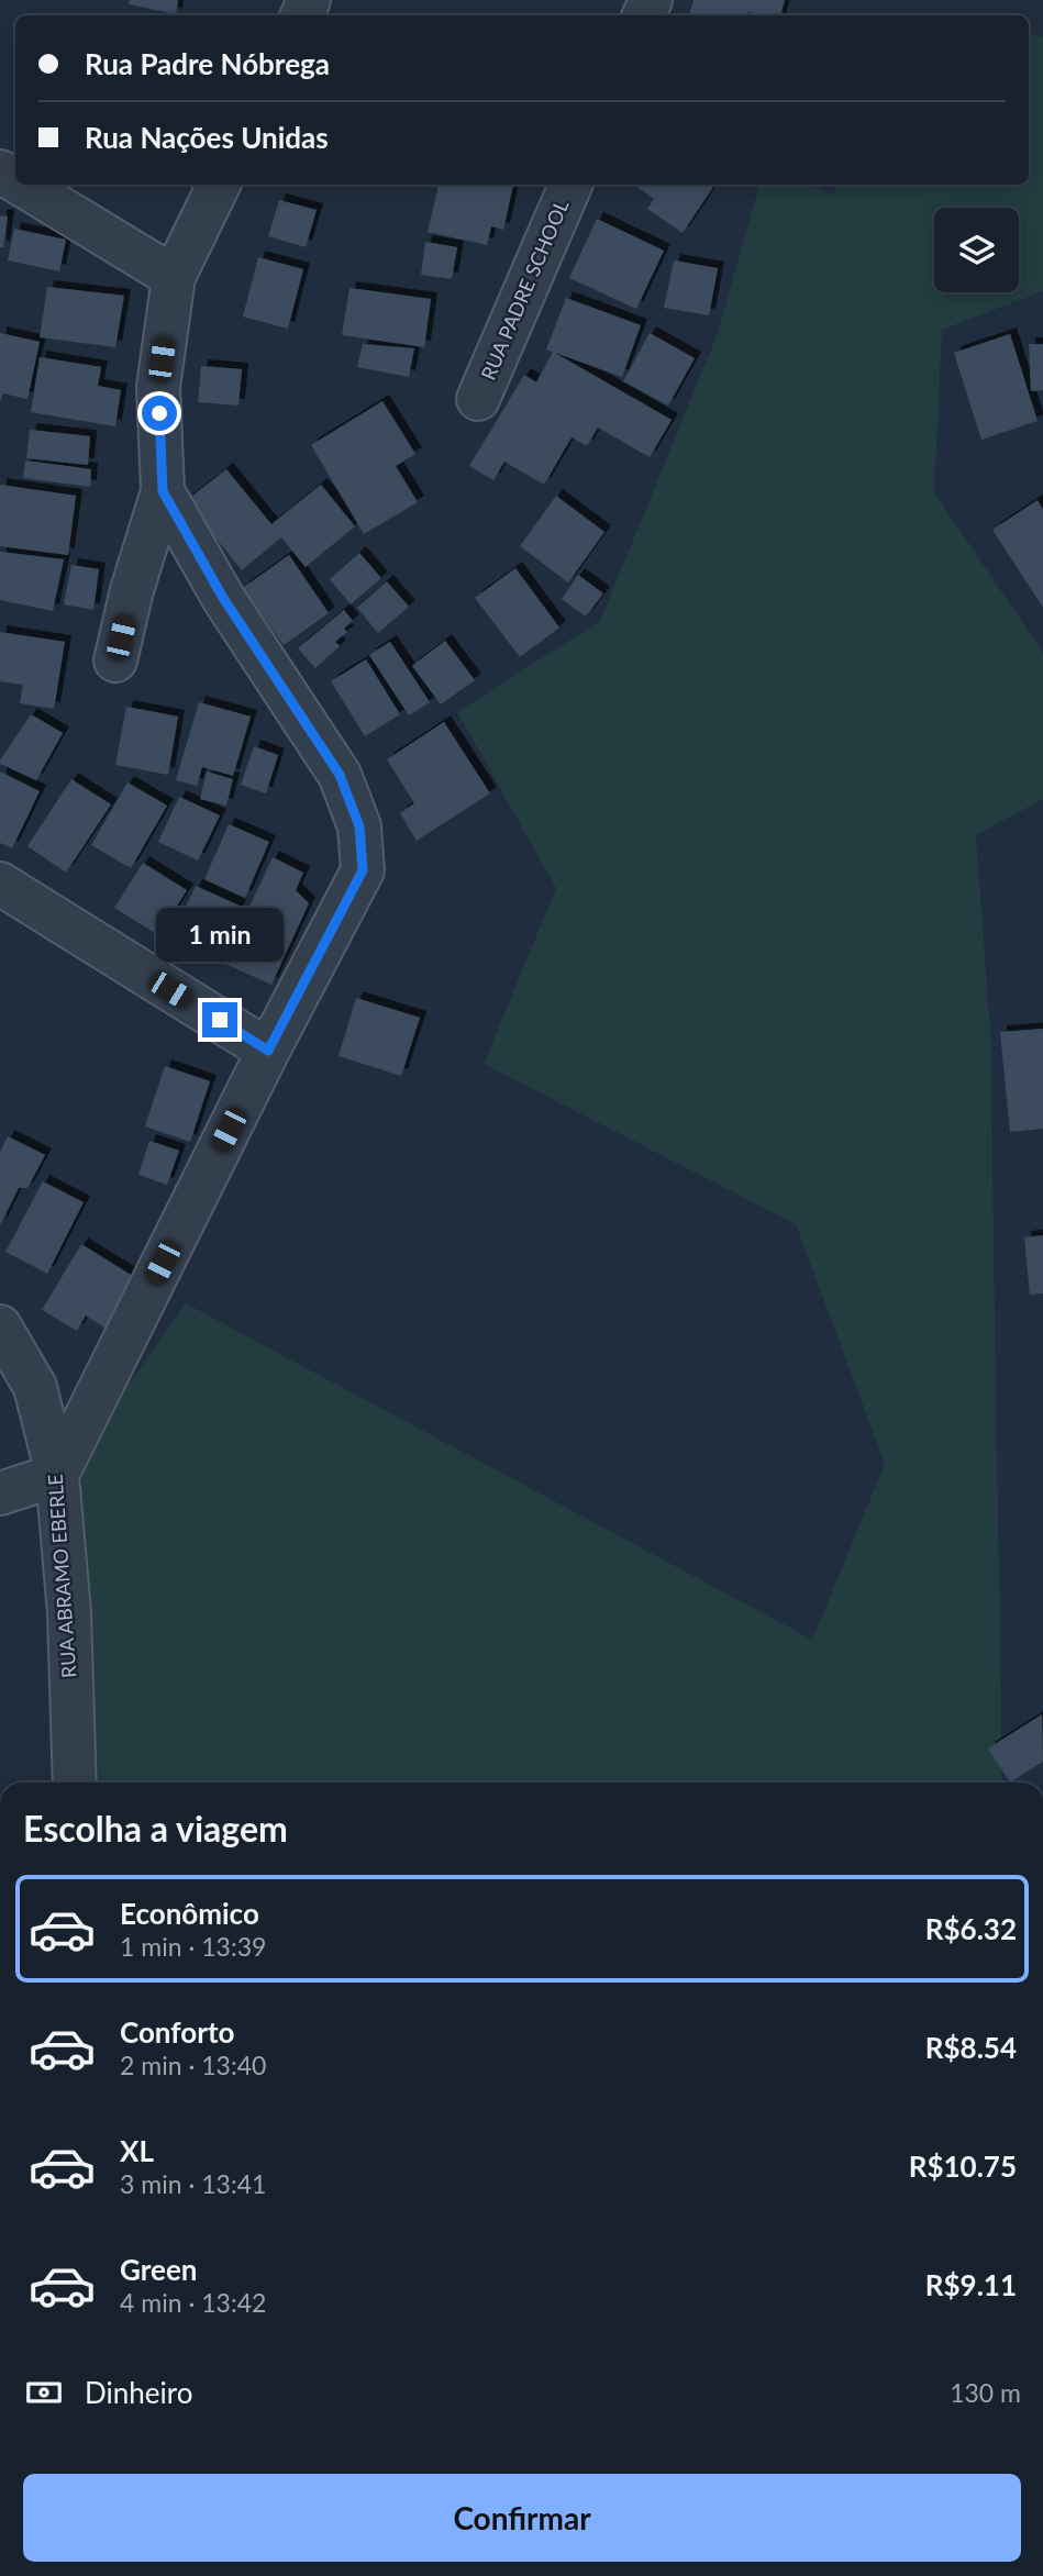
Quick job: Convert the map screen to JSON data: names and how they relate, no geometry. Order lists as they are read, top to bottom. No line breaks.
{"streets":{"street":["RUA PADRE SCHOOL","RUA ABRAMO EBERLE"]},"page":{"banner":["Rua Padre Nóbrega","Rua Nações Unidas"],"bubble":"1 min","heading":"Escolha a viagem","list":[{"name":"Econômico","note":"1 min · 13:39","value":"R$6.32"},{"name":"Conforto","note":"2 min · 13:40","value":"R$8.54"},{"name":"XL","note":"3 min · 13:41","value":"R$10.75"},{"name":"Green","note":"4 min · 13:42","value":"R$9.11"}],"pay":["Dinheiro","130 m"],"buttons":"Confirmar"}}
